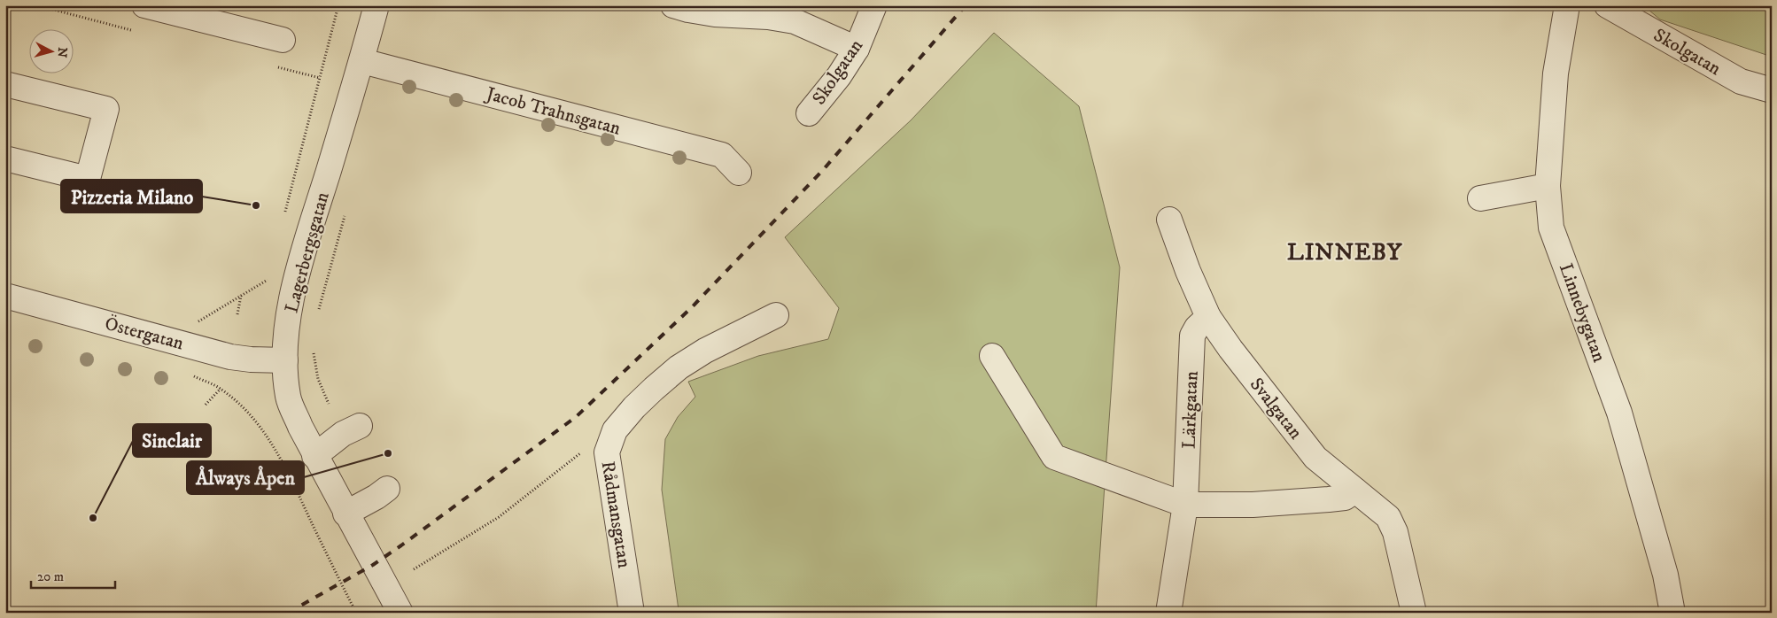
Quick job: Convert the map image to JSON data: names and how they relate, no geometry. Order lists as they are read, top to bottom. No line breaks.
{"streets":{"street":["Skolgatan","Jacob Trahnsgatan","Lagerbergsgatan","Linnebygatan","Östergatan","Svalgatan","Lärkgatan","Rådmansgatan"]},"crossings":[["Jacob Trahnsgatan","Lagerbergsgatan"],["Lagerbergsgatan","Östergatan"],["Svalgatan","Lärkgatan"]],"districts":["LINNEBY"],"places":["Pizzeria Milano","Ålways Åpen","Sinclair"],"scale_bar":"20 m","north":"right"}
